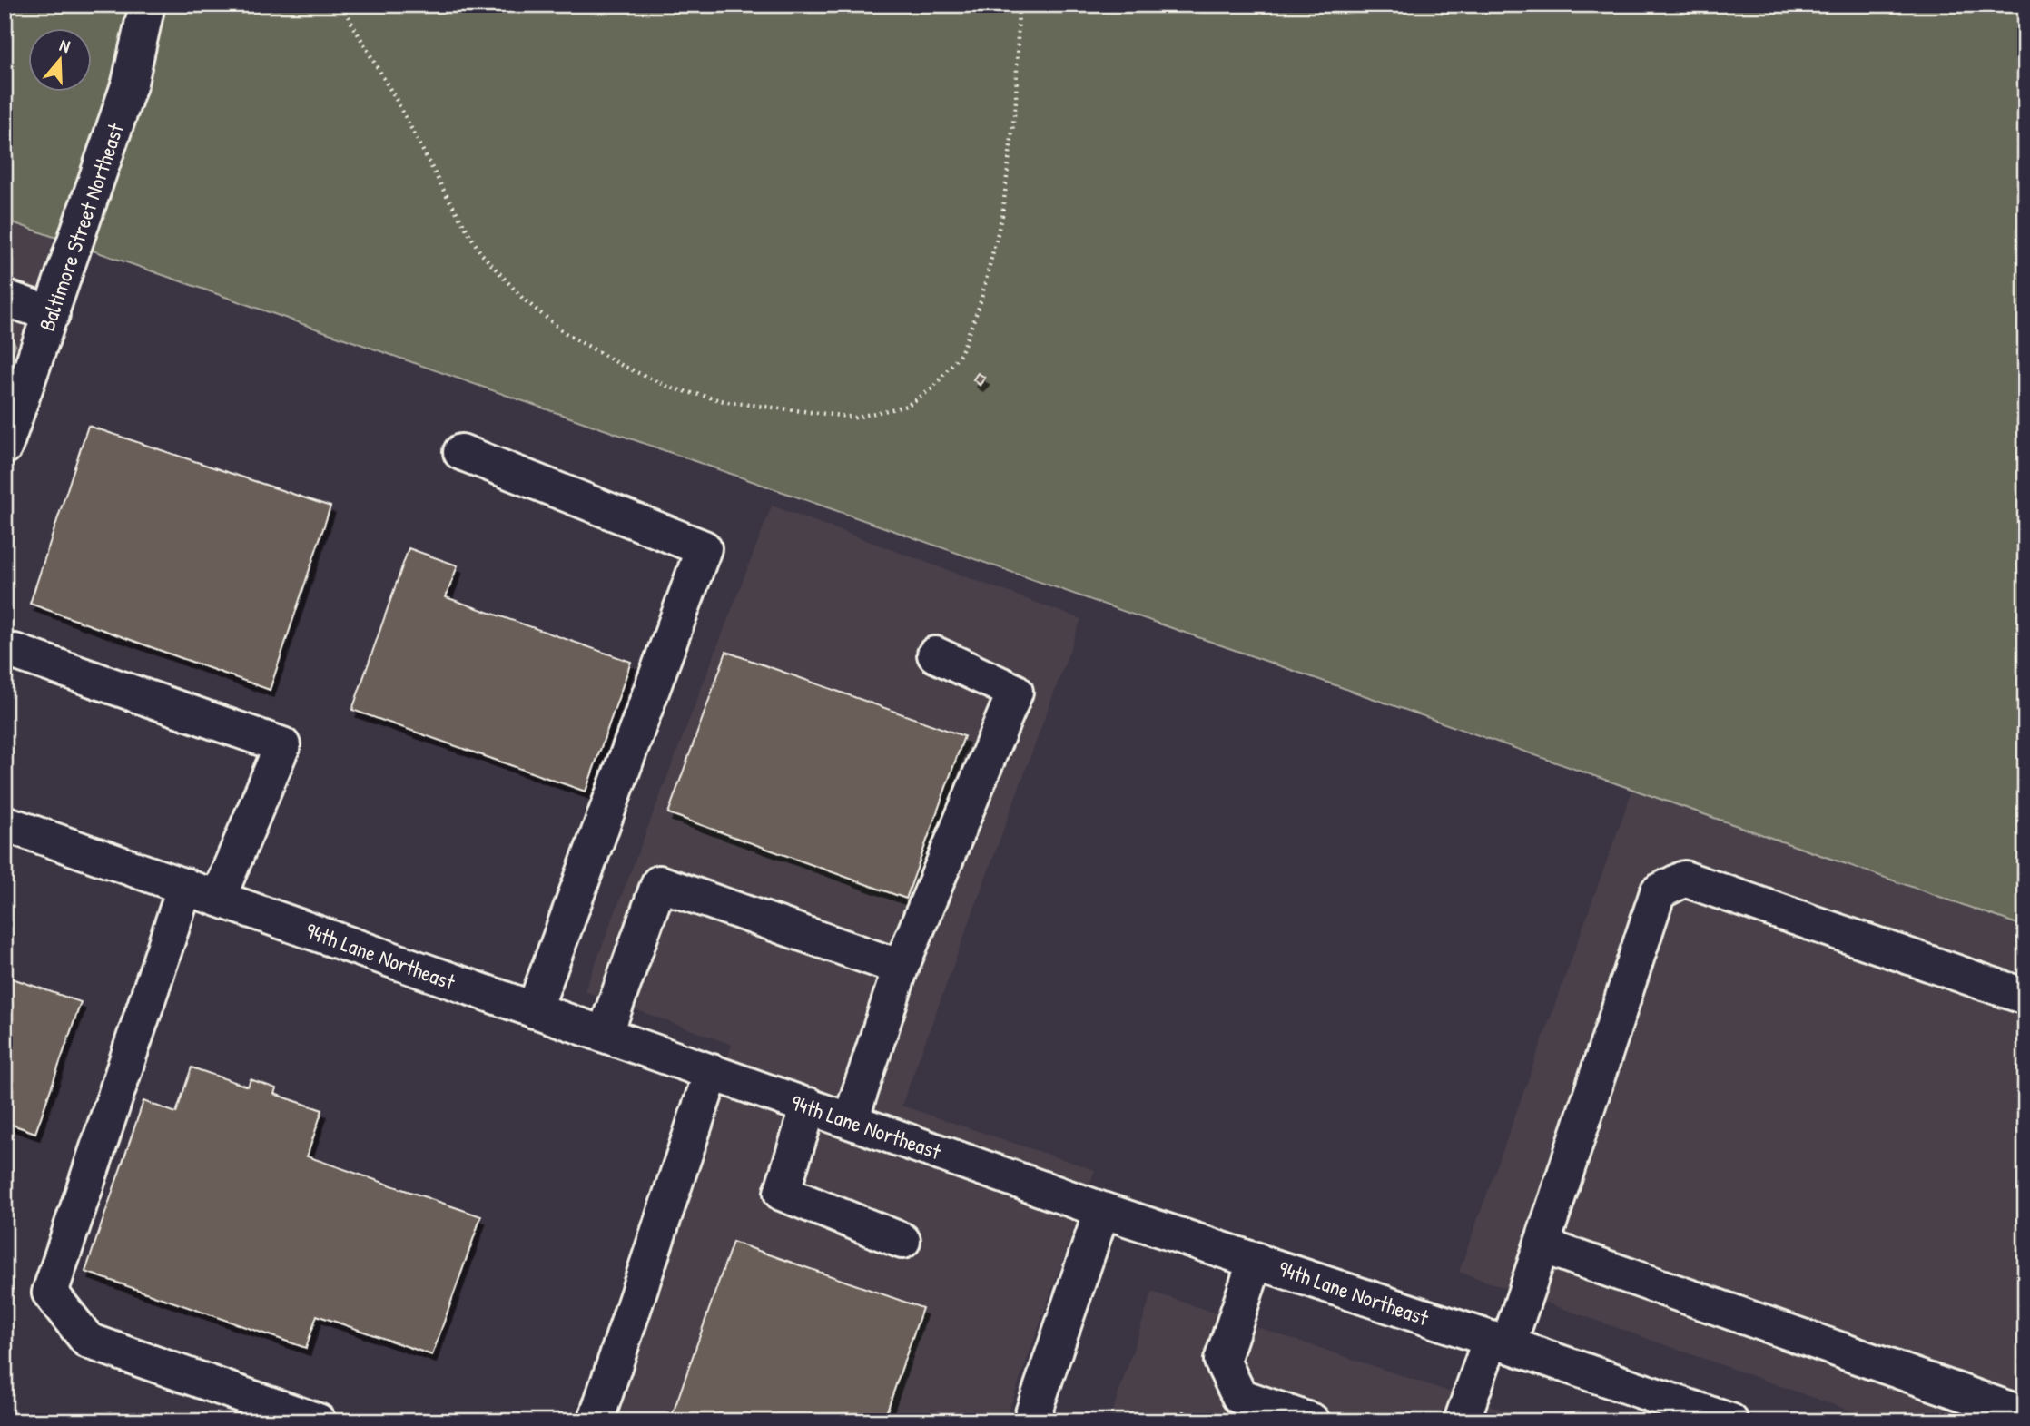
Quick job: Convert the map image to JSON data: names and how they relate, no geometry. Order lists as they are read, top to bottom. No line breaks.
{"streets":{"street":["Baltimore Street Northeast","94th Lane Northeast"]},"north":"top"}
